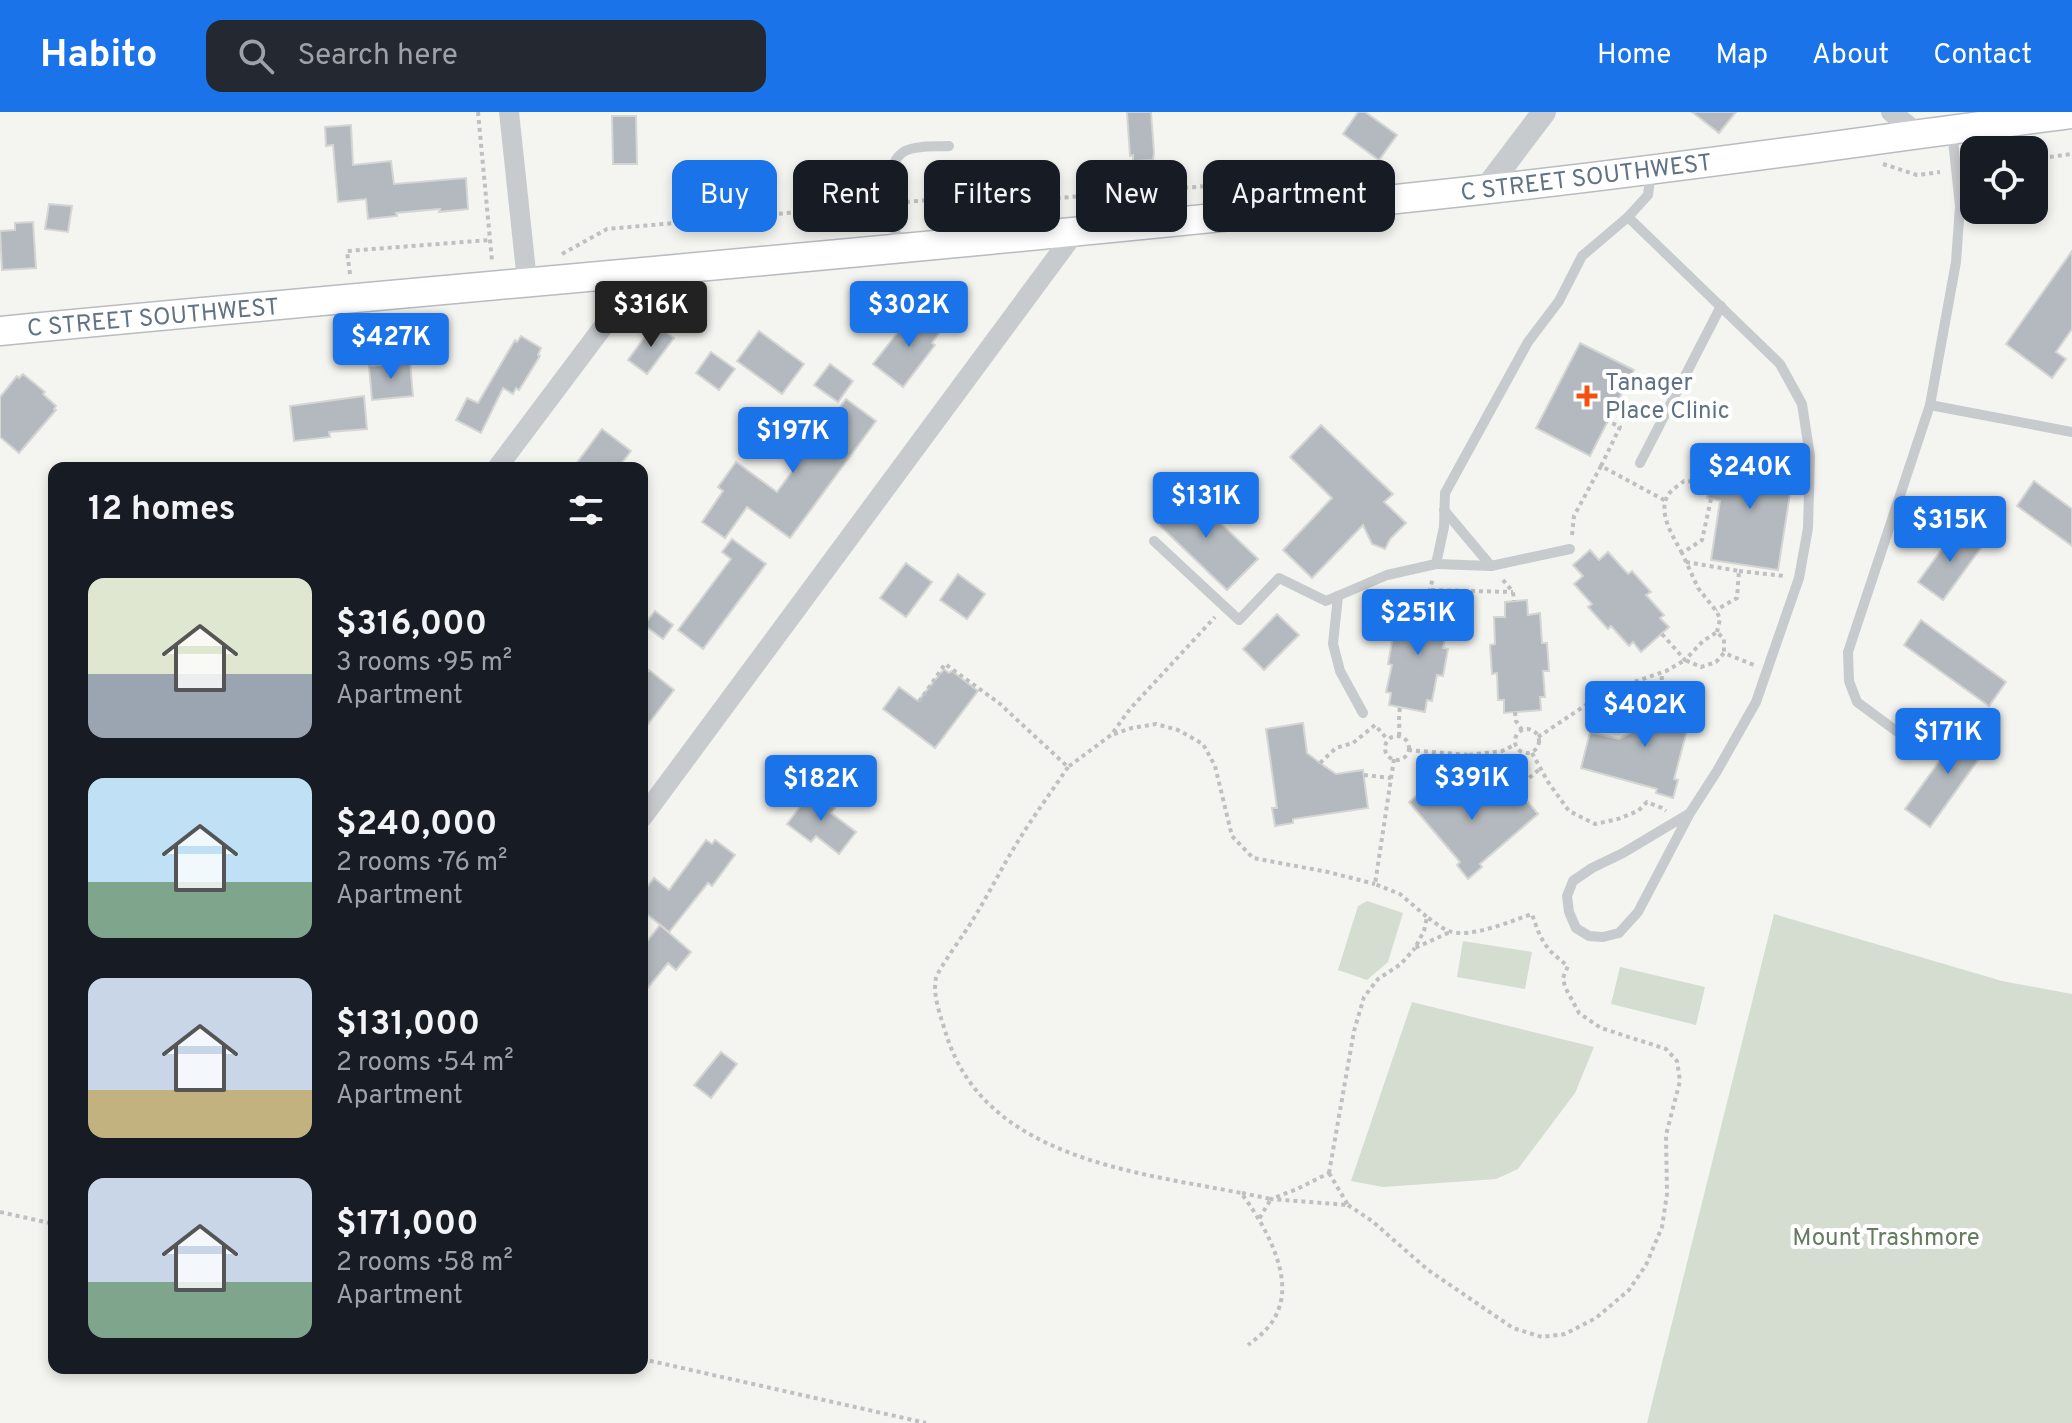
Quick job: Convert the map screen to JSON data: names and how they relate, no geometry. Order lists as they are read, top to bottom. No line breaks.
{"streets":{"main road":["C STREET SOUTHWEST"]},"parks":["Mount Trashmore"],"places":{"health":["Tanager Place Clinic"]},"page":{"header":"Habito","search":"Search here","nav":["Home","Map","About","Contact"],"chip":["Buy","Rent","Filters","New","Apartment"],"price":["$316K","$302K","$427K","$197K","$240K","$131K","$315K","$251K","$402K","$171K","$391K","$182K"],"heading":"12 homes","list":[{"name":"$316,000","note":"3 rooms · 95 m² · Apartment"},{"name":"$240,000","note":"2 rooms · 76 m² · Apartment"},{"name":"$131,000","note":"2 rooms · 54 m² · Apartment"},{"name":"$171,000","note":"2 rooms · 58 m² · Apartment"}]}}
